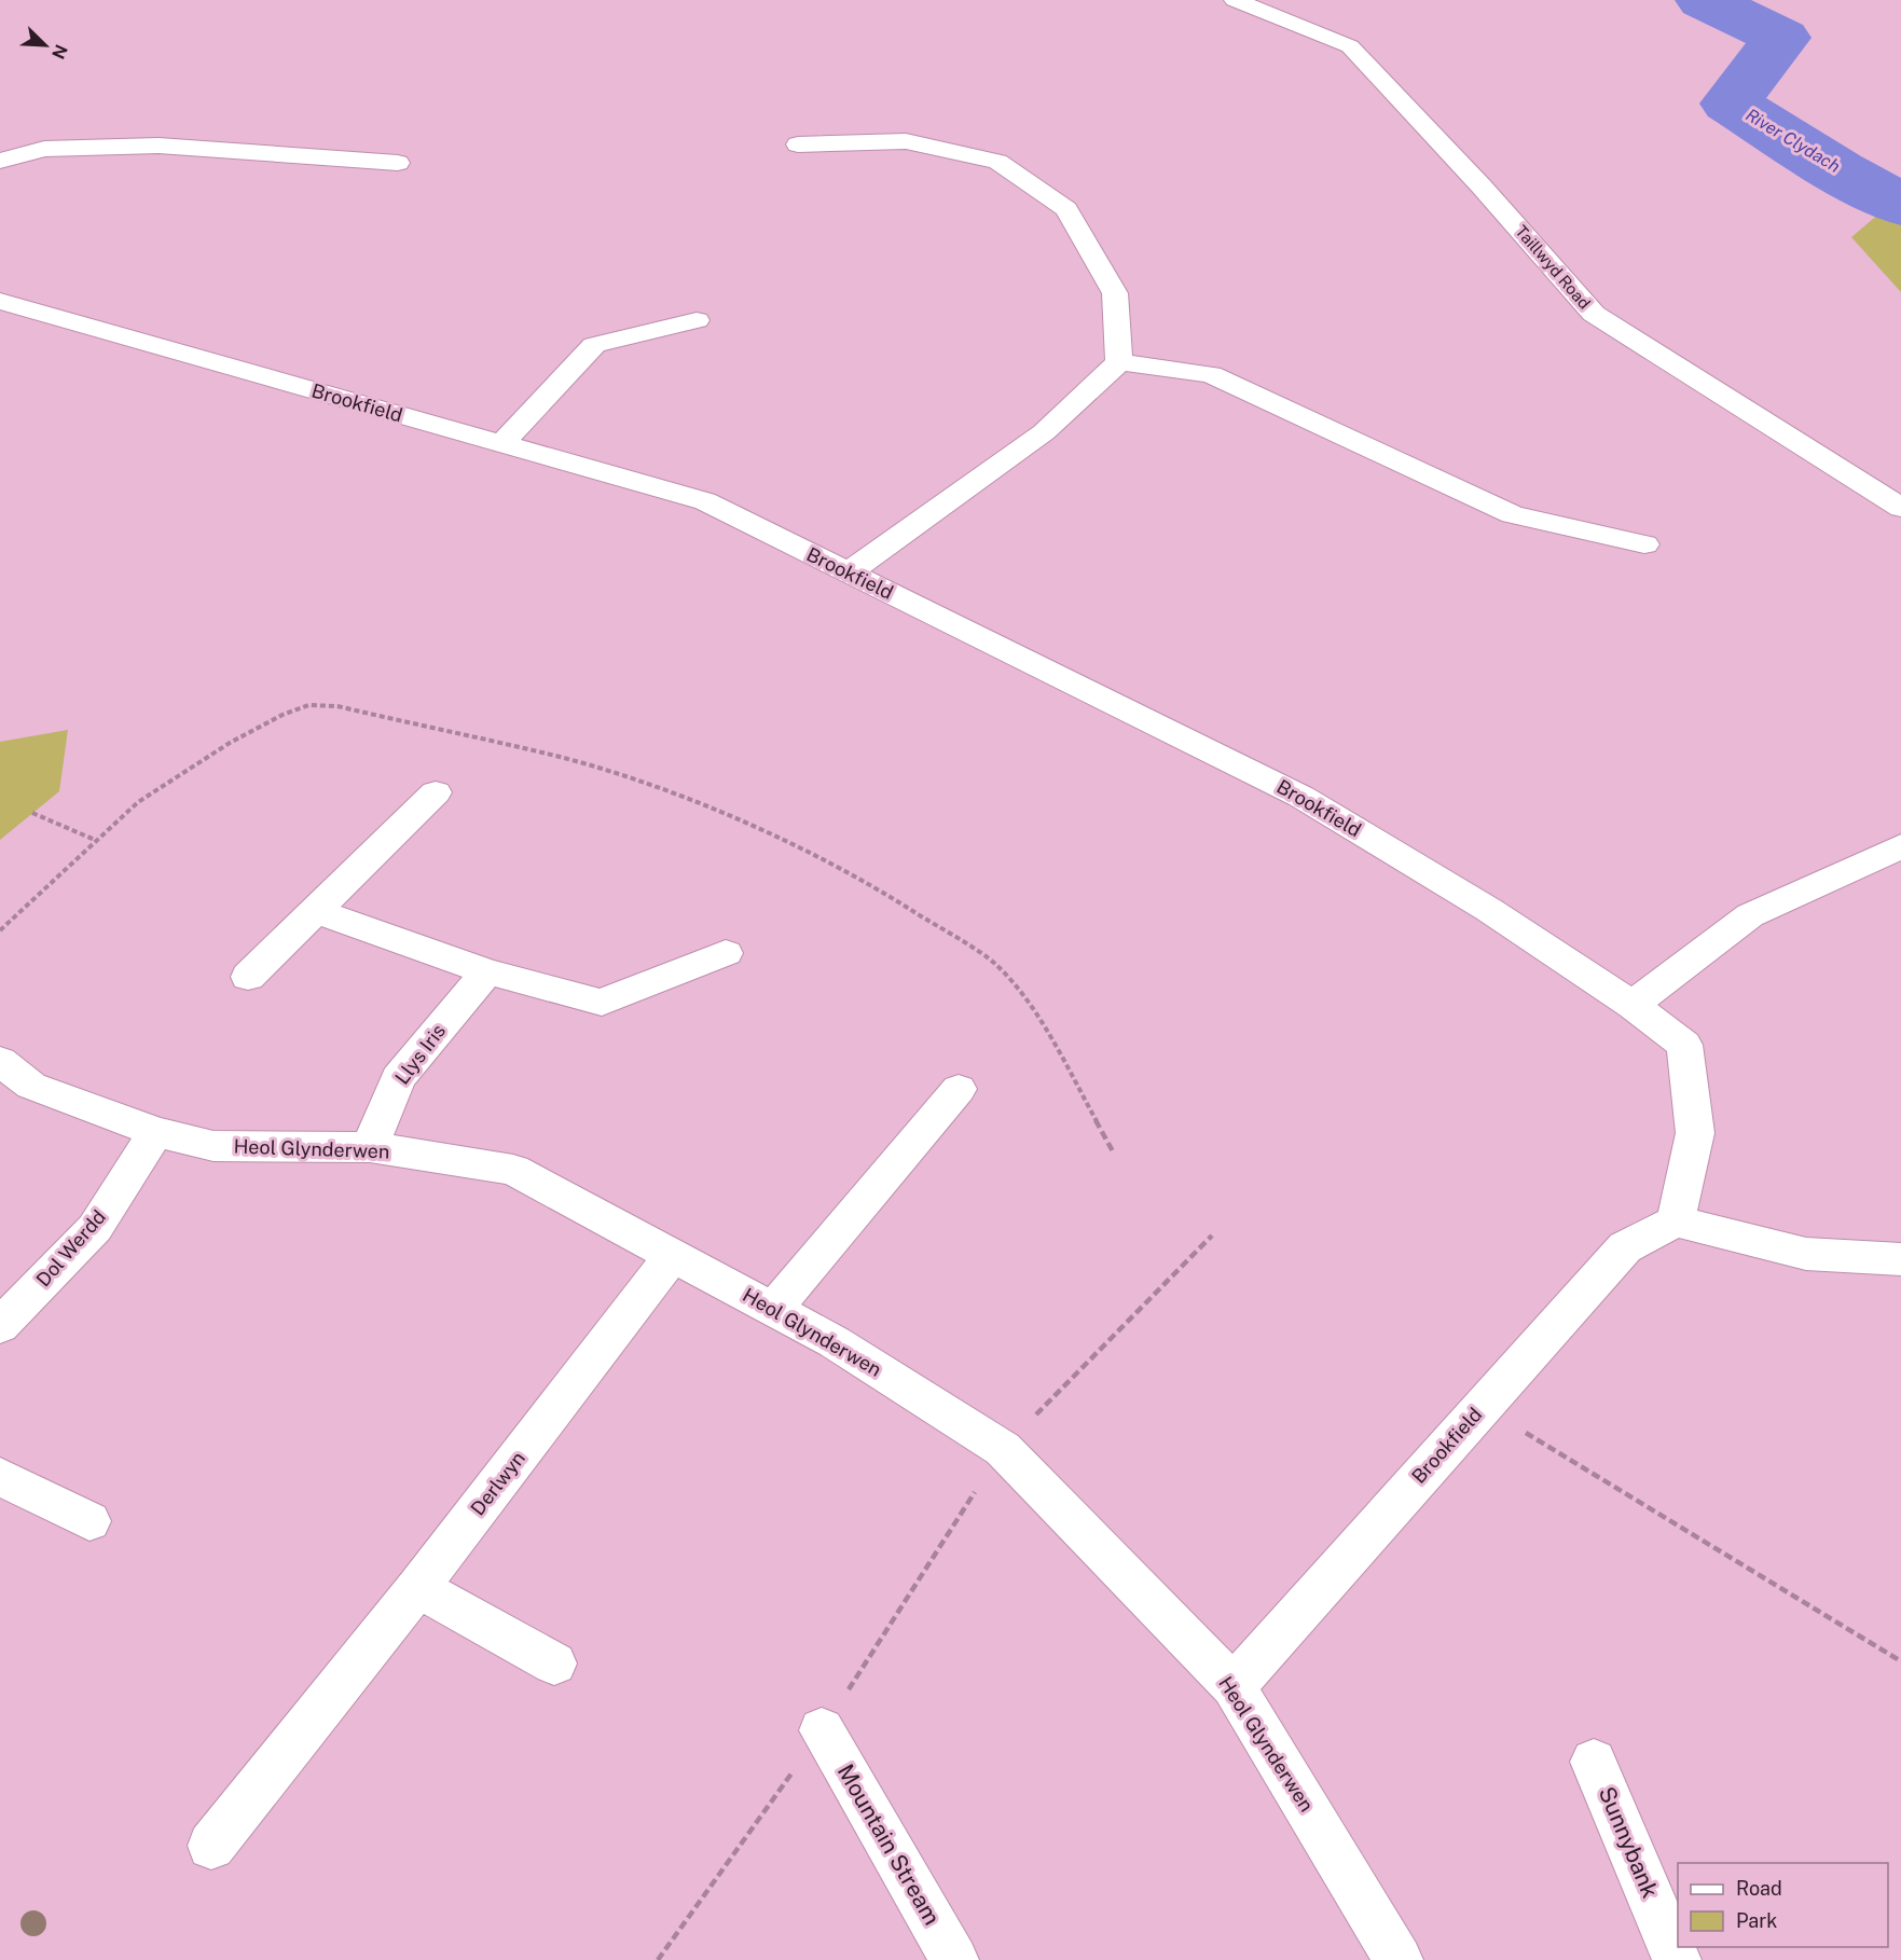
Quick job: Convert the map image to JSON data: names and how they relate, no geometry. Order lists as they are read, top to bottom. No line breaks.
{"streets":{"street":["Taillwyd Road","Brookfield","Llys Iris","Heol Glynderwen","Dol Werdd","Derlwyn","Sunnybank","Mountain Stream"]},"crossings":[["Brookfield","Heol Glynderwen"],["Llys Iris","Heol Glynderwen"],["Heol Glynderwen","Dol Werdd"],["Heol Glynderwen","Derlwyn"]],"water":["River Clydach"],"legend":["Road","Park"],"north":"bottom right"}
